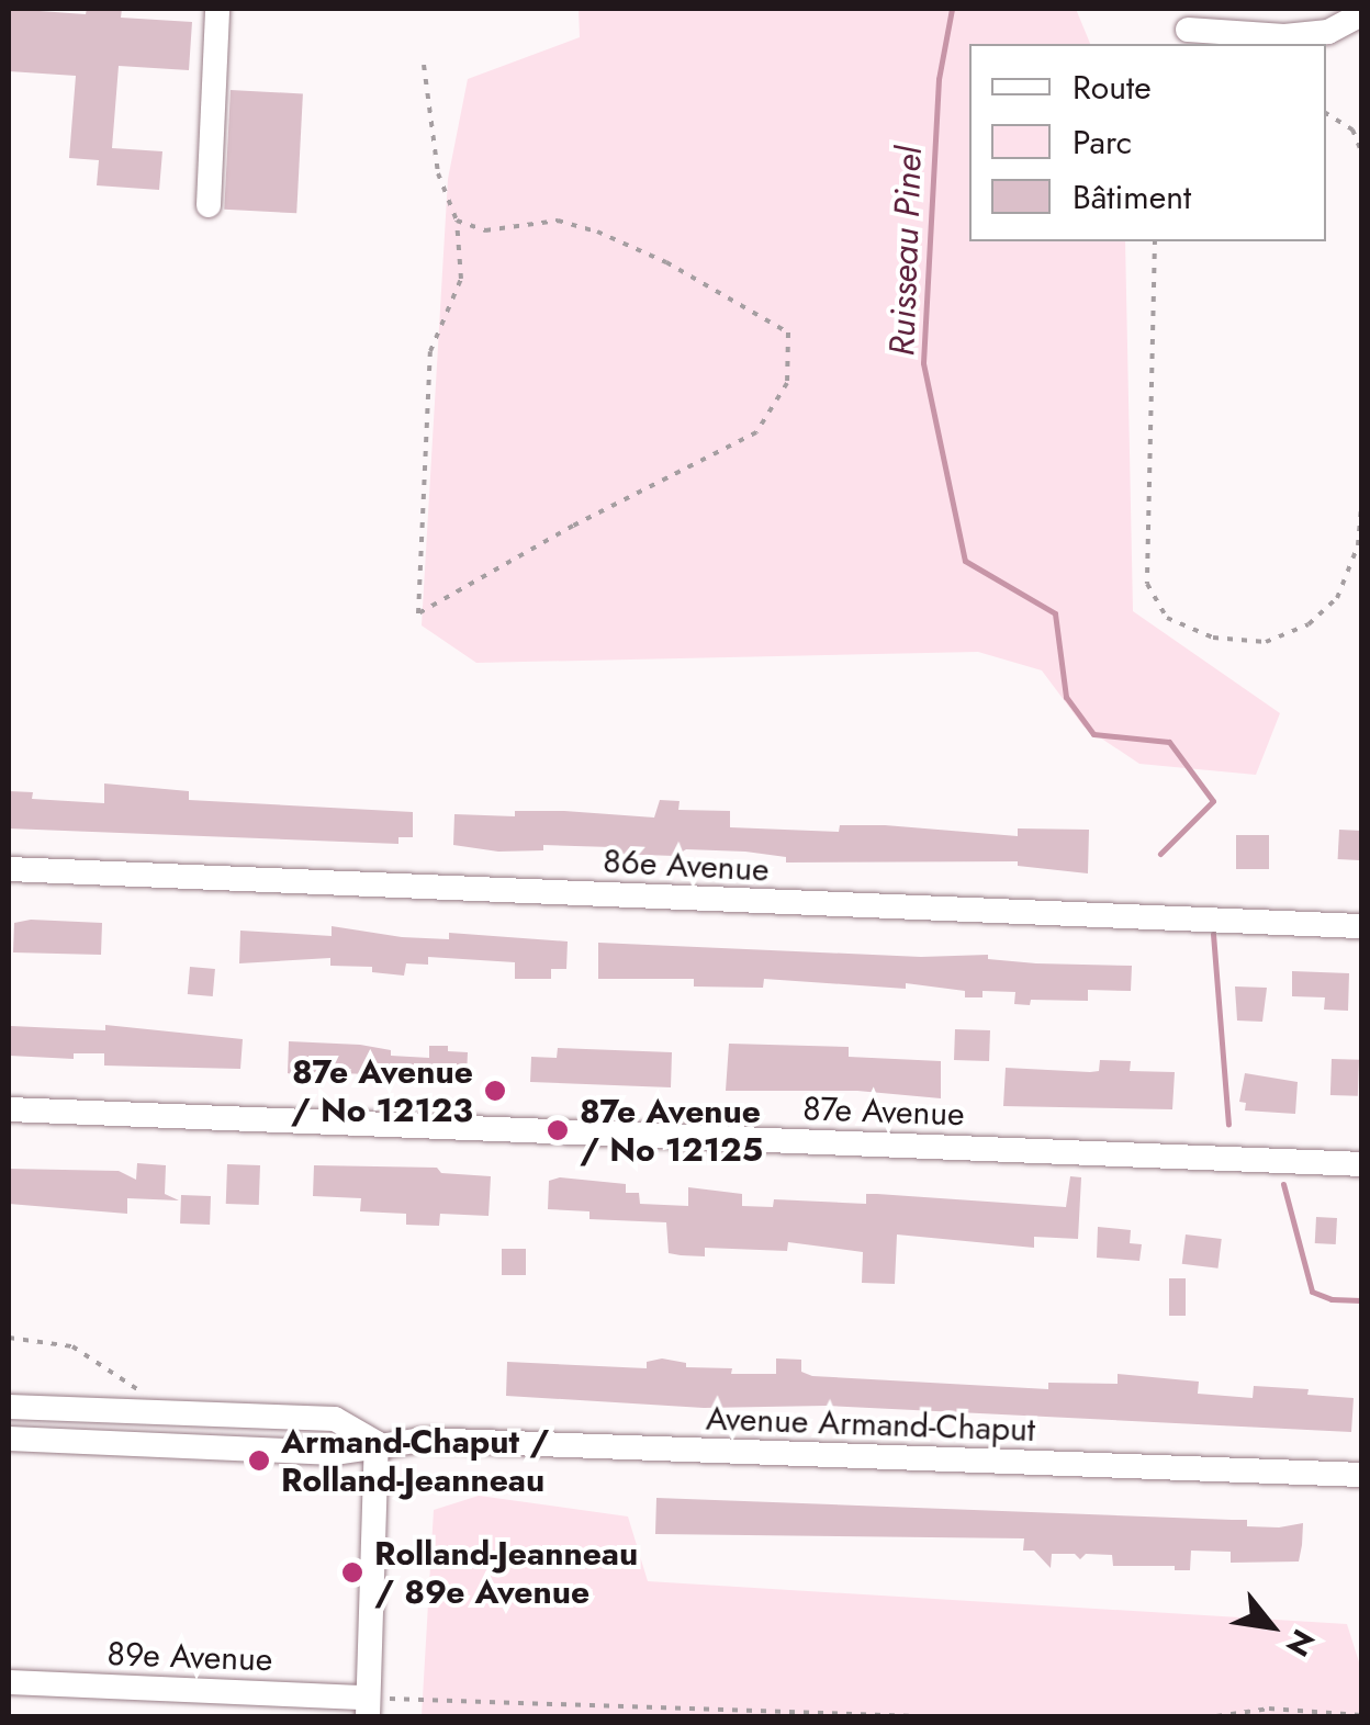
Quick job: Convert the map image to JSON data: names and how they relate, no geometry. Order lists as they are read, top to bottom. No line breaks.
{"streets":{"street":["86e Avenue","87e Avenue","Avenue Armand-Chaput","89e Avenue"]},"water":["Ruisseau Pinel"],"places":["87e Avenue / No 12123","87e Avenue / No 12125","Armand-Chaput / Rolland-Jeanneau","Rolland-Jeanneau / 89e Avenue"],"legend":["Route","Parc","Bâtiment"],"north":"bottom right"}
